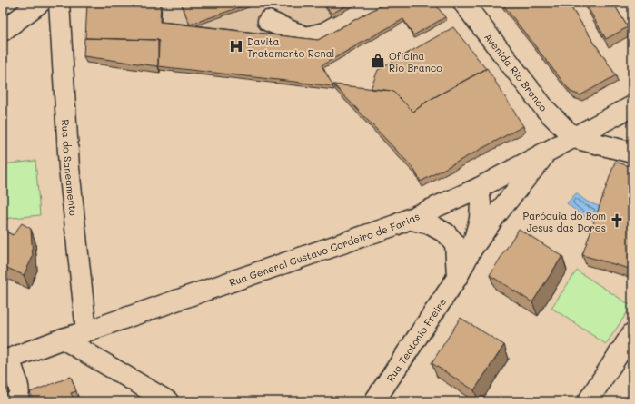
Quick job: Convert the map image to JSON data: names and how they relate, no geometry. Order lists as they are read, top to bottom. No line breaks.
{"streets":{"main road":["Avenida Rio Branco","Rua do Saneamento","Rua General Gustavo Cordeiro de Farias","Rua Teotônio Freire"]},"crossings":[["Avenida Rio Branco","Rua General Gustavo Cordeiro de Farias"],["Rua do Saneamento","Rua General Gustavo Cordeiro de Farias"],["Rua General Gustavo Cordeiro de Farias","Rua Teotônio Freire"]],"places":{"hospital":["Davita Tratamento Renal"],"shop":["Oficina Rio Branco"],"church":["Paróquia do Bom Jesus das Dores"]}}
